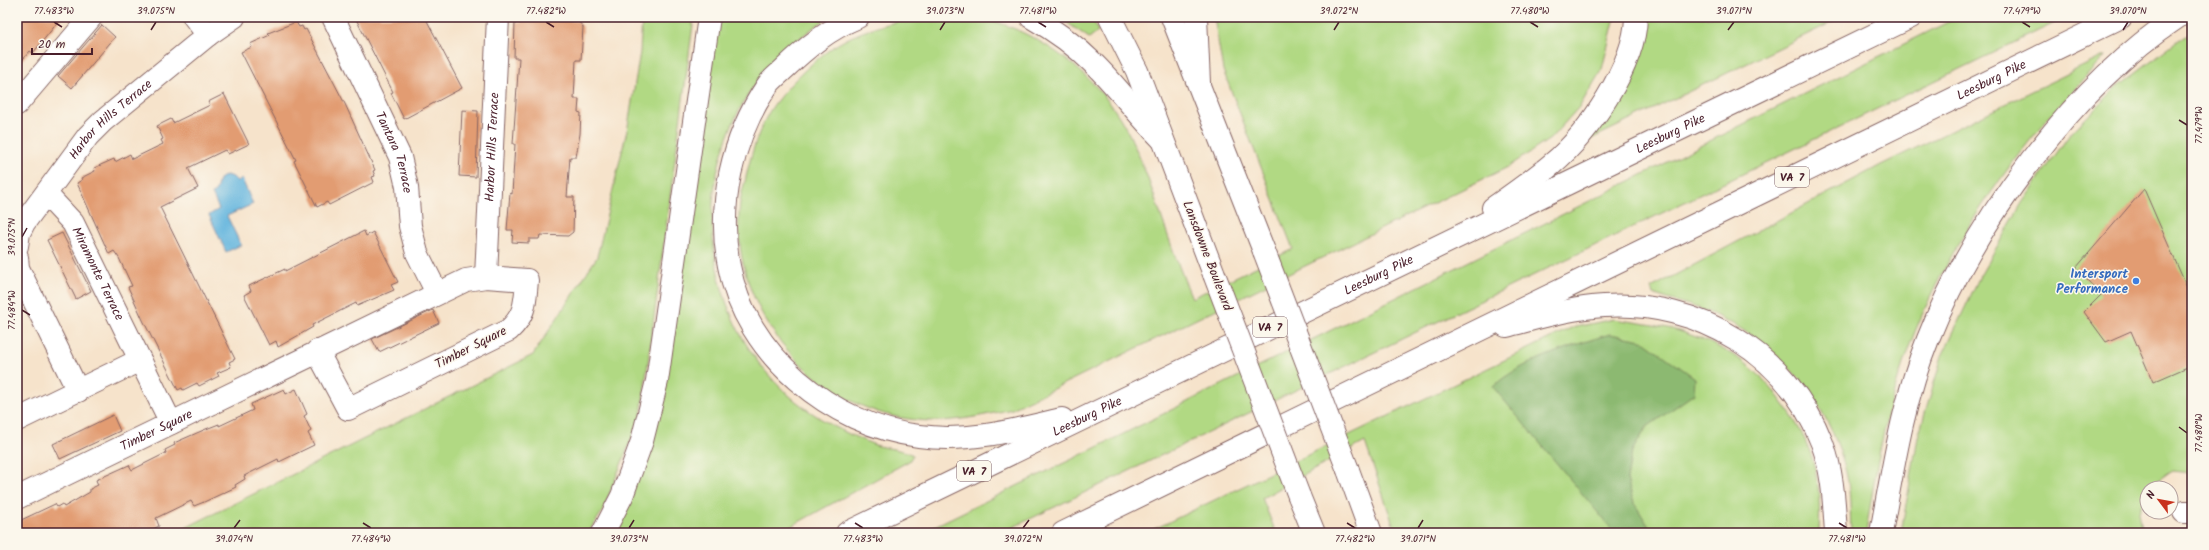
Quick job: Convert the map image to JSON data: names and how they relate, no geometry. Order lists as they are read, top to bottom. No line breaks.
{"streets":{"main road":["Leesburg Pike","Harbor Hills Terrace","Tantara Terrace","VA 7","Lansdowne Boulevard","Miramonte Terrace","Timber Square"]},"crossings":[["Harbor Hills Terrace","Miramonte Terrace"],["Harbor Hills Terrace","Timber Square"],["Tantara Terrace","Timber Square"],["Miramonte Terrace","Timber Square"]],"places":["Intersport Performance"],"scale_bar":"20 m","north":"top left","coordinates":["77.483°W","39.075°N","77.482°W","39.073°N","77.481°W","39.072°N","77.480°W","39.071°N","77.479°W","39.070°N","77.484°W","39.074°N"]}
